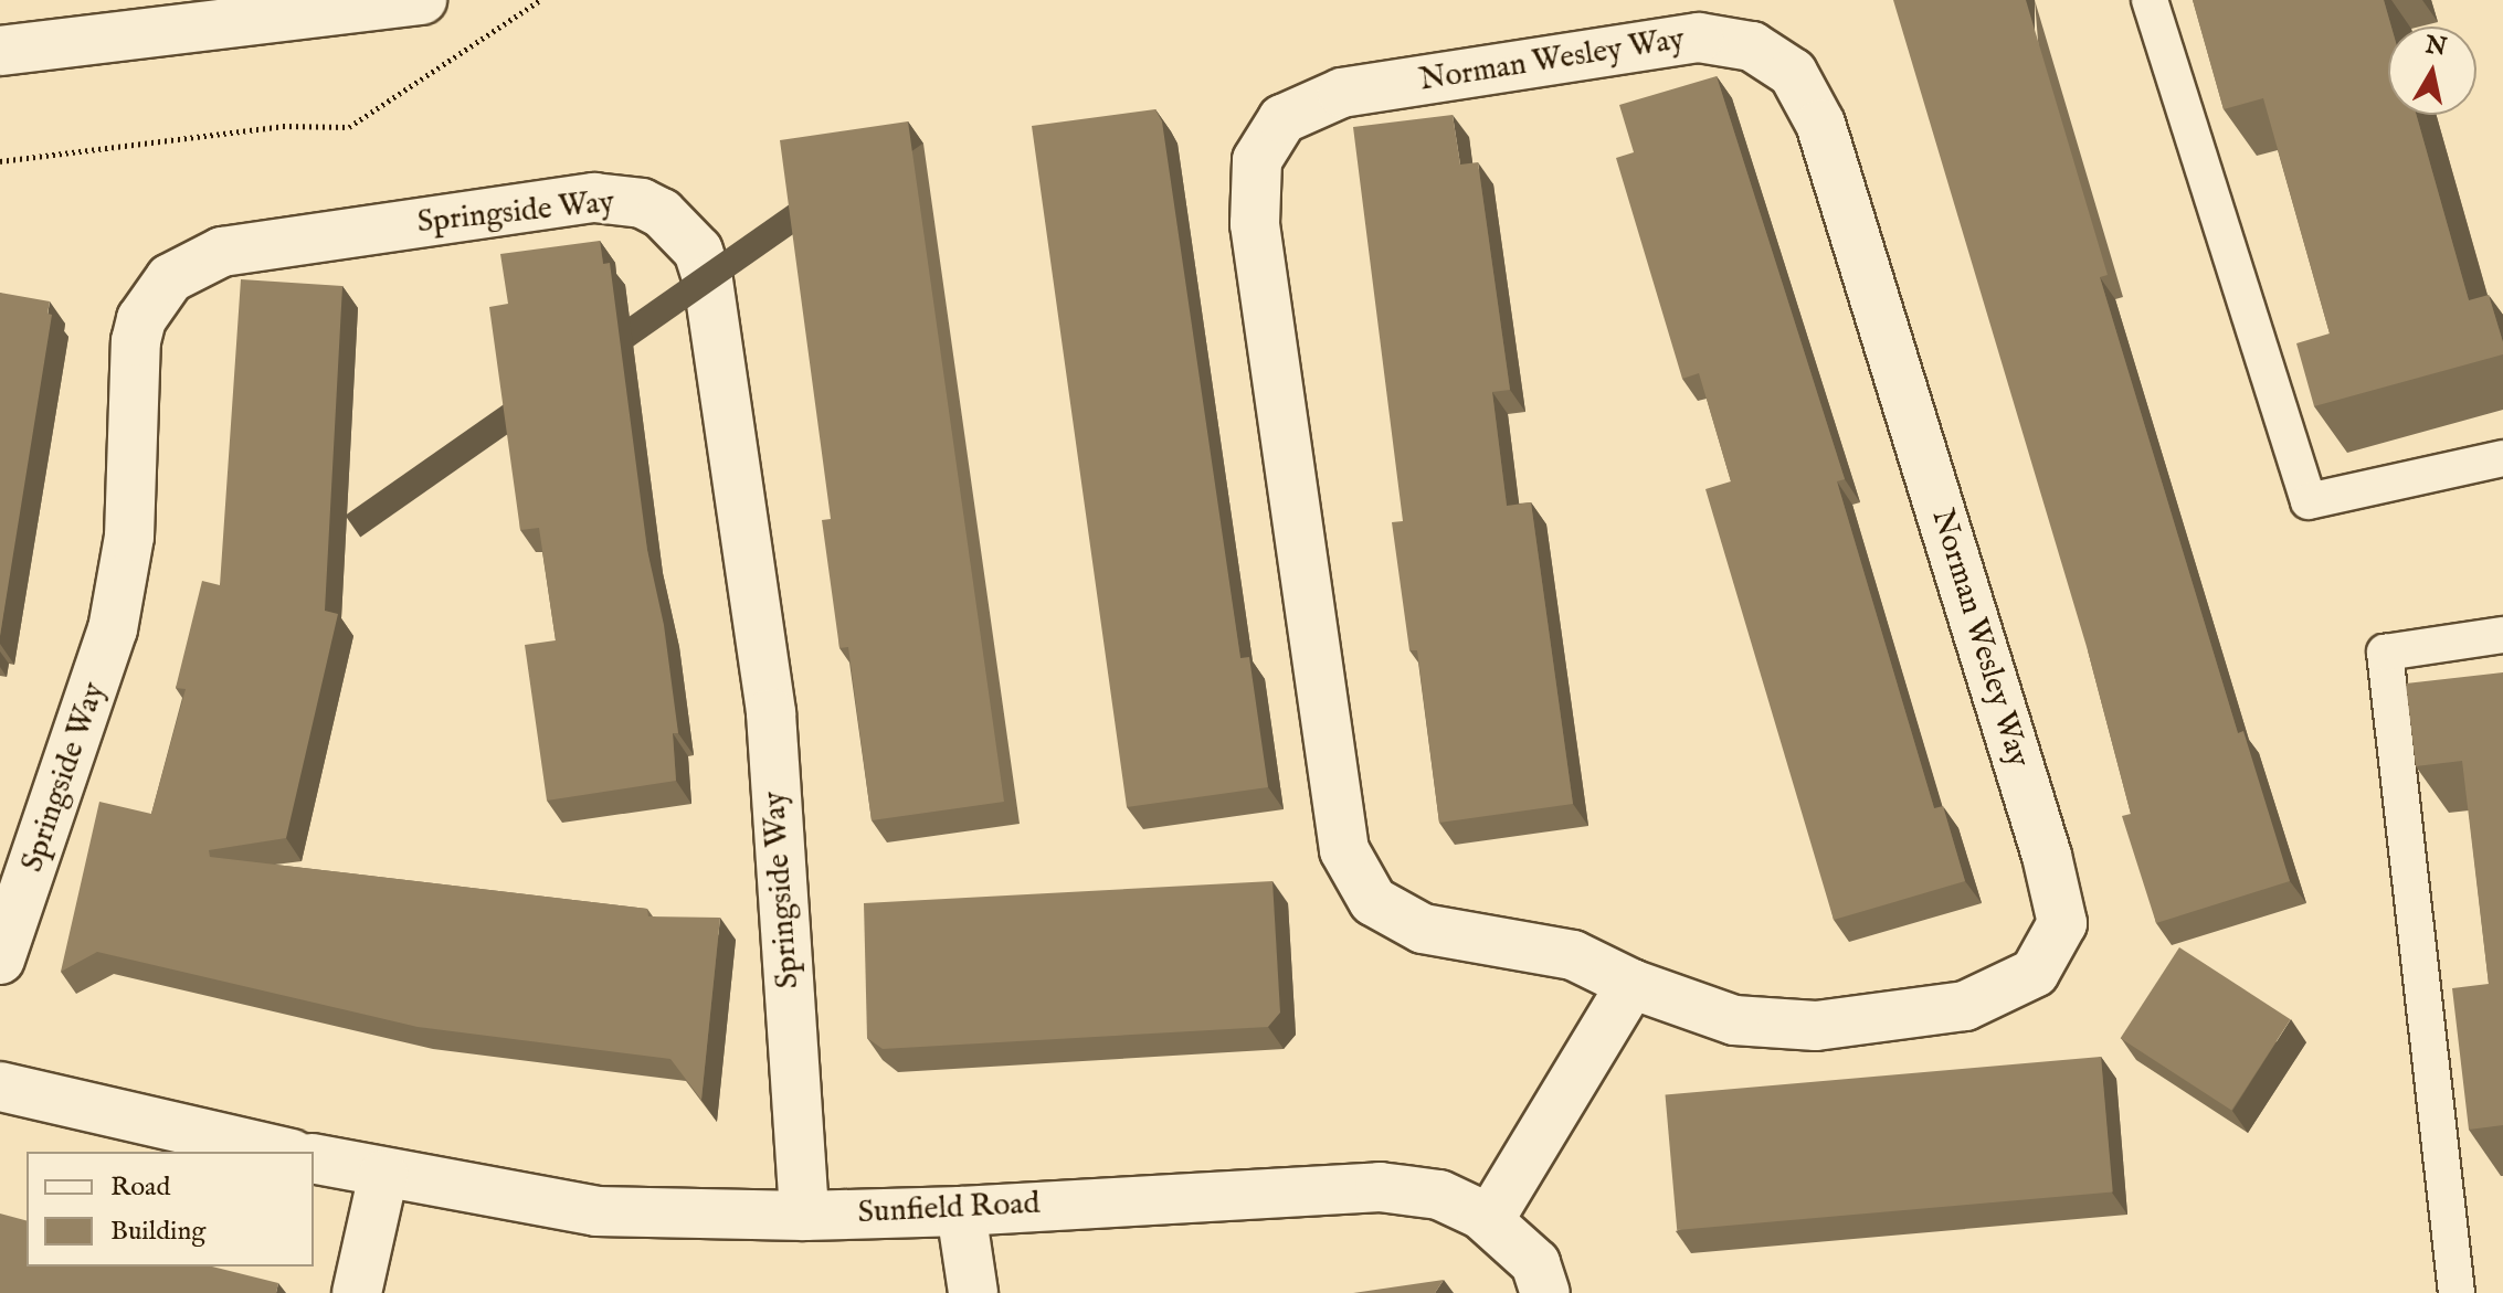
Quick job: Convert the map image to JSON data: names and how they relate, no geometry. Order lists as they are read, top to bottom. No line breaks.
{"streets":{"street":["Norman Wesley Way","Springside Way","Sunfield Road"]},"crossings":[["Springside Way","Sunfield Road"]],"legend":["Road","Building"],"north":"top"}
